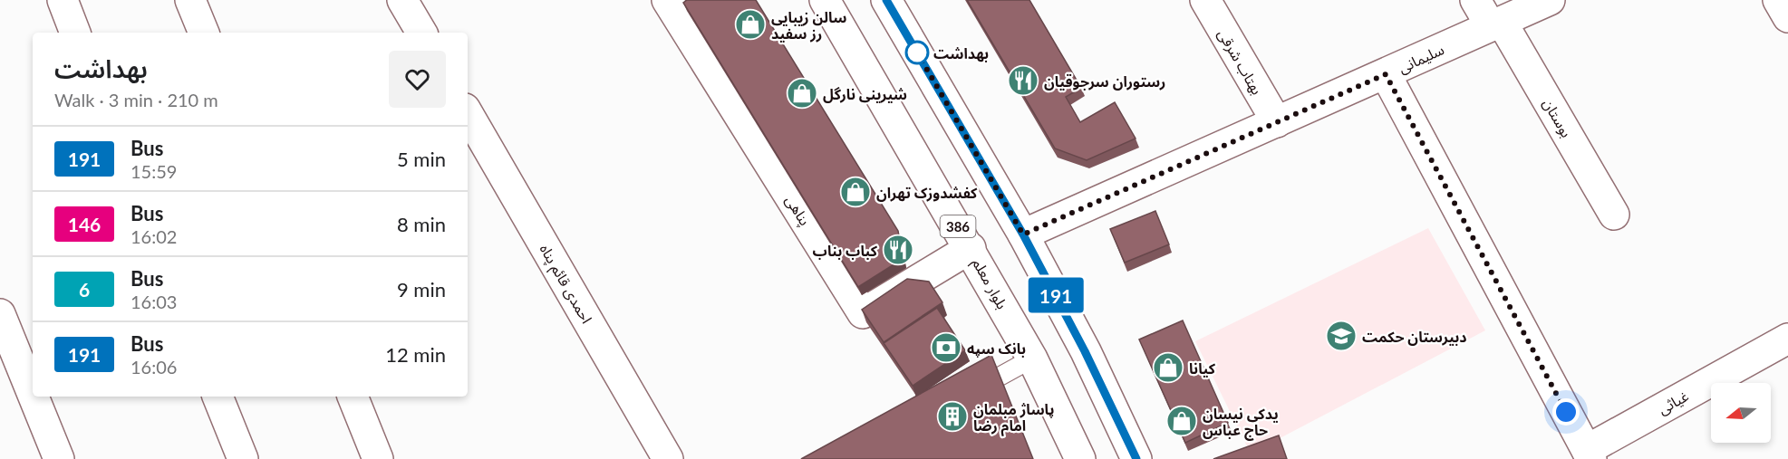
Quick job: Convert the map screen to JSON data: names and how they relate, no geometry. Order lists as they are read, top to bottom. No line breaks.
{"streets":{"street":["سلیمانی","بهتاب شرقی","بوستان","پناهی","386","احمدی قائم پناه","بلوار معلم","غیاثی"]},"crossings":[["سلیمانی","بهتاب شرقی"],["سلیمانی","بوستان"],["پناهی","بلوار معلم"]],"places":{"shop":["سالن زیبایی رز سفید","شیرینی نارگل","کفشدوزک تهران","کیانا","یدکی نیسان حاج عباس"],"other":["بهداشت"],"restaurant":["رستوران سرجوقیان","کباب بناب"],"school or university":["دبیرستان حکمت"],"bank":["بانک سپه"],"building":["پاساژ مبلمان امام رضا"]},"lines":["bus line 191"],"north":"left","page":{"on_map":"191","heading":["بهداشت","Walk · 3 min · 210 m"],"list":[{"mark":"191","name":"Bus","note":"15:59","value":"5 min"},{"mark":"146","name":"Bus","note":"16:02","value":"8 min"},{"mark":"6","name":"Bus","note":"16:03","value":"9 min"},{"mark":"191","name":"Bus","note":"16:06","value":"12 min"}]}}
